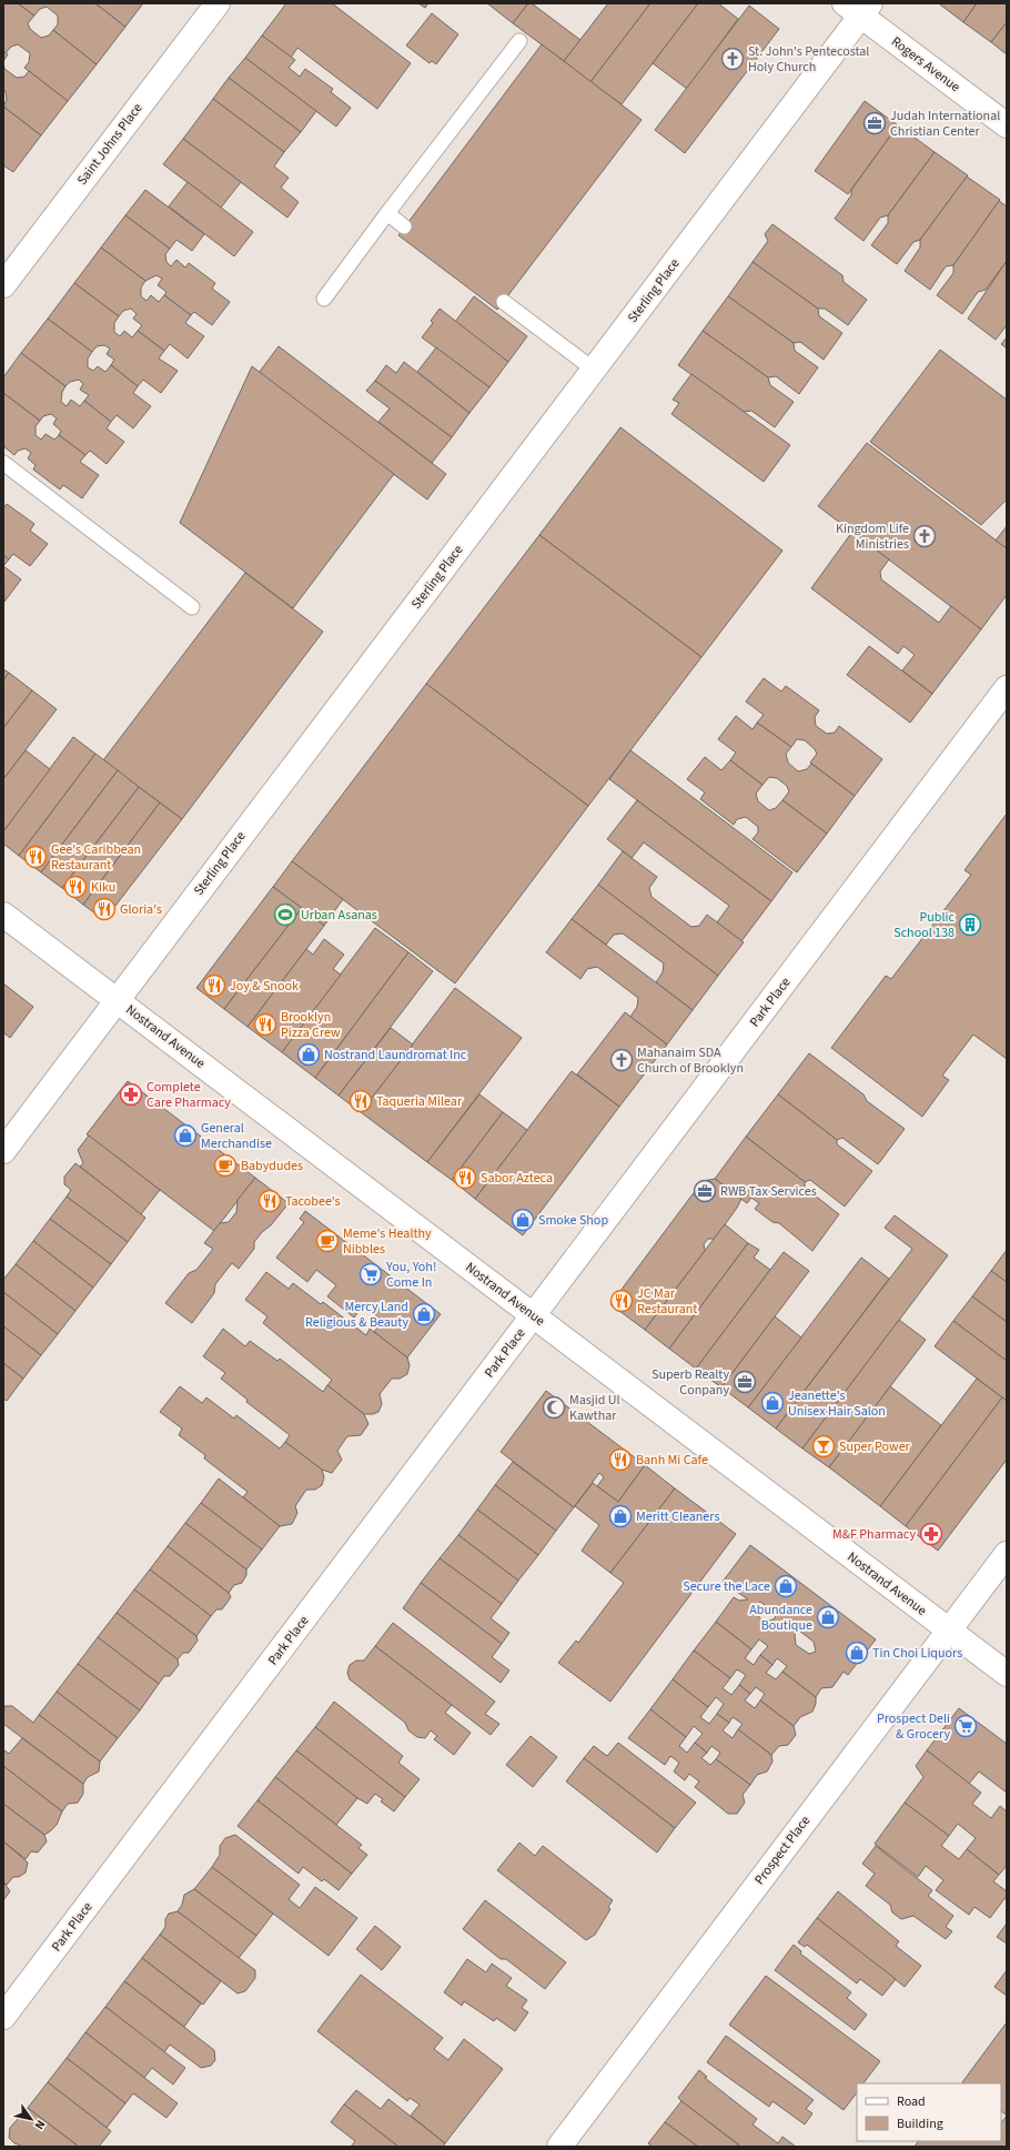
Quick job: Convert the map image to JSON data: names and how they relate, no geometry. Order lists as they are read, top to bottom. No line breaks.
{"streets":{"street":["Rogers Avenue","Saint Johns Place","Sterling Place","Park Place","Nostrand Avenue","Prospect Place"]},"crossings":[["Rogers Avenue","Sterling Place"],["Sterling Place","Nostrand Avenue"],["Park Place","Nostrand Avenue"],["Nostrand Avenue","Prospect Place"]],"places":{"church":["St. John's Pentecostal Holy Church","Kingdom Life Ministries","Mahanaim SDA Church of Brooklyn"],"office":["Judah International Christian Center","RWB Tax Services","Superb Realty Conpany"],"restaurant":["Gee's Caribbean Restaurant","Kiku","Gloria's","Joy & Snook","Brooklyn Pizza Crew","Taqueria Milear","Sabor Azteca","Tacobee's","JC Mar Restaurant","Banh Mi Cafe"],"sports":["Urban Asanas"],"building":["Public School 138"],"shop":["Nostrand Laundromat Inc","General Merchandise","Smoke Shop","Mercy Land Religious & Beauty","Jeanette's Unisex Hair Salon","Meritt Cleaners","Secure the Lace","Abundance Boutique","Tin Choi Liquors"],"pharmacy":["Complete Care Pharmacy","M&F Pharmacy"],"cafe":["Babydudes","Meme's Healthy Nibbles"],"supermarket":["You, Yoh! Come In","Prospect Deli & Grocery"],"mosque":["Masjid Ul Kawthar"],"bar":["Super Power"]},"legend":["Road","Building"],"north":"bottom right"}
